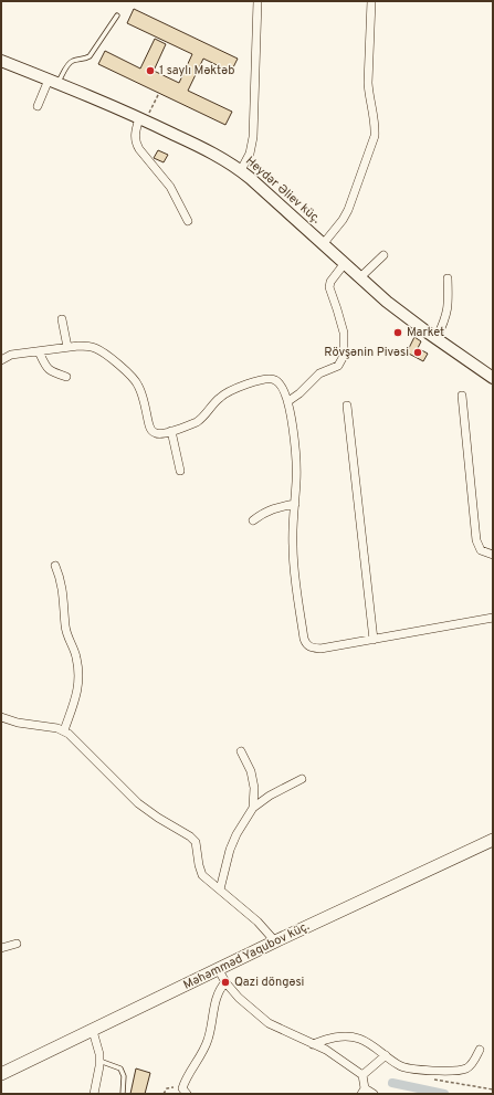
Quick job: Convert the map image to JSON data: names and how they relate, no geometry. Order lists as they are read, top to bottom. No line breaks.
{"streets":{"main road":["Heydər Əliev küç.","Məhəmməd Yaqubov küç."]},"places":["1 saylı Məktəb","Market","Rövşənin Pivəsi","Qazi döngəsi"]}
